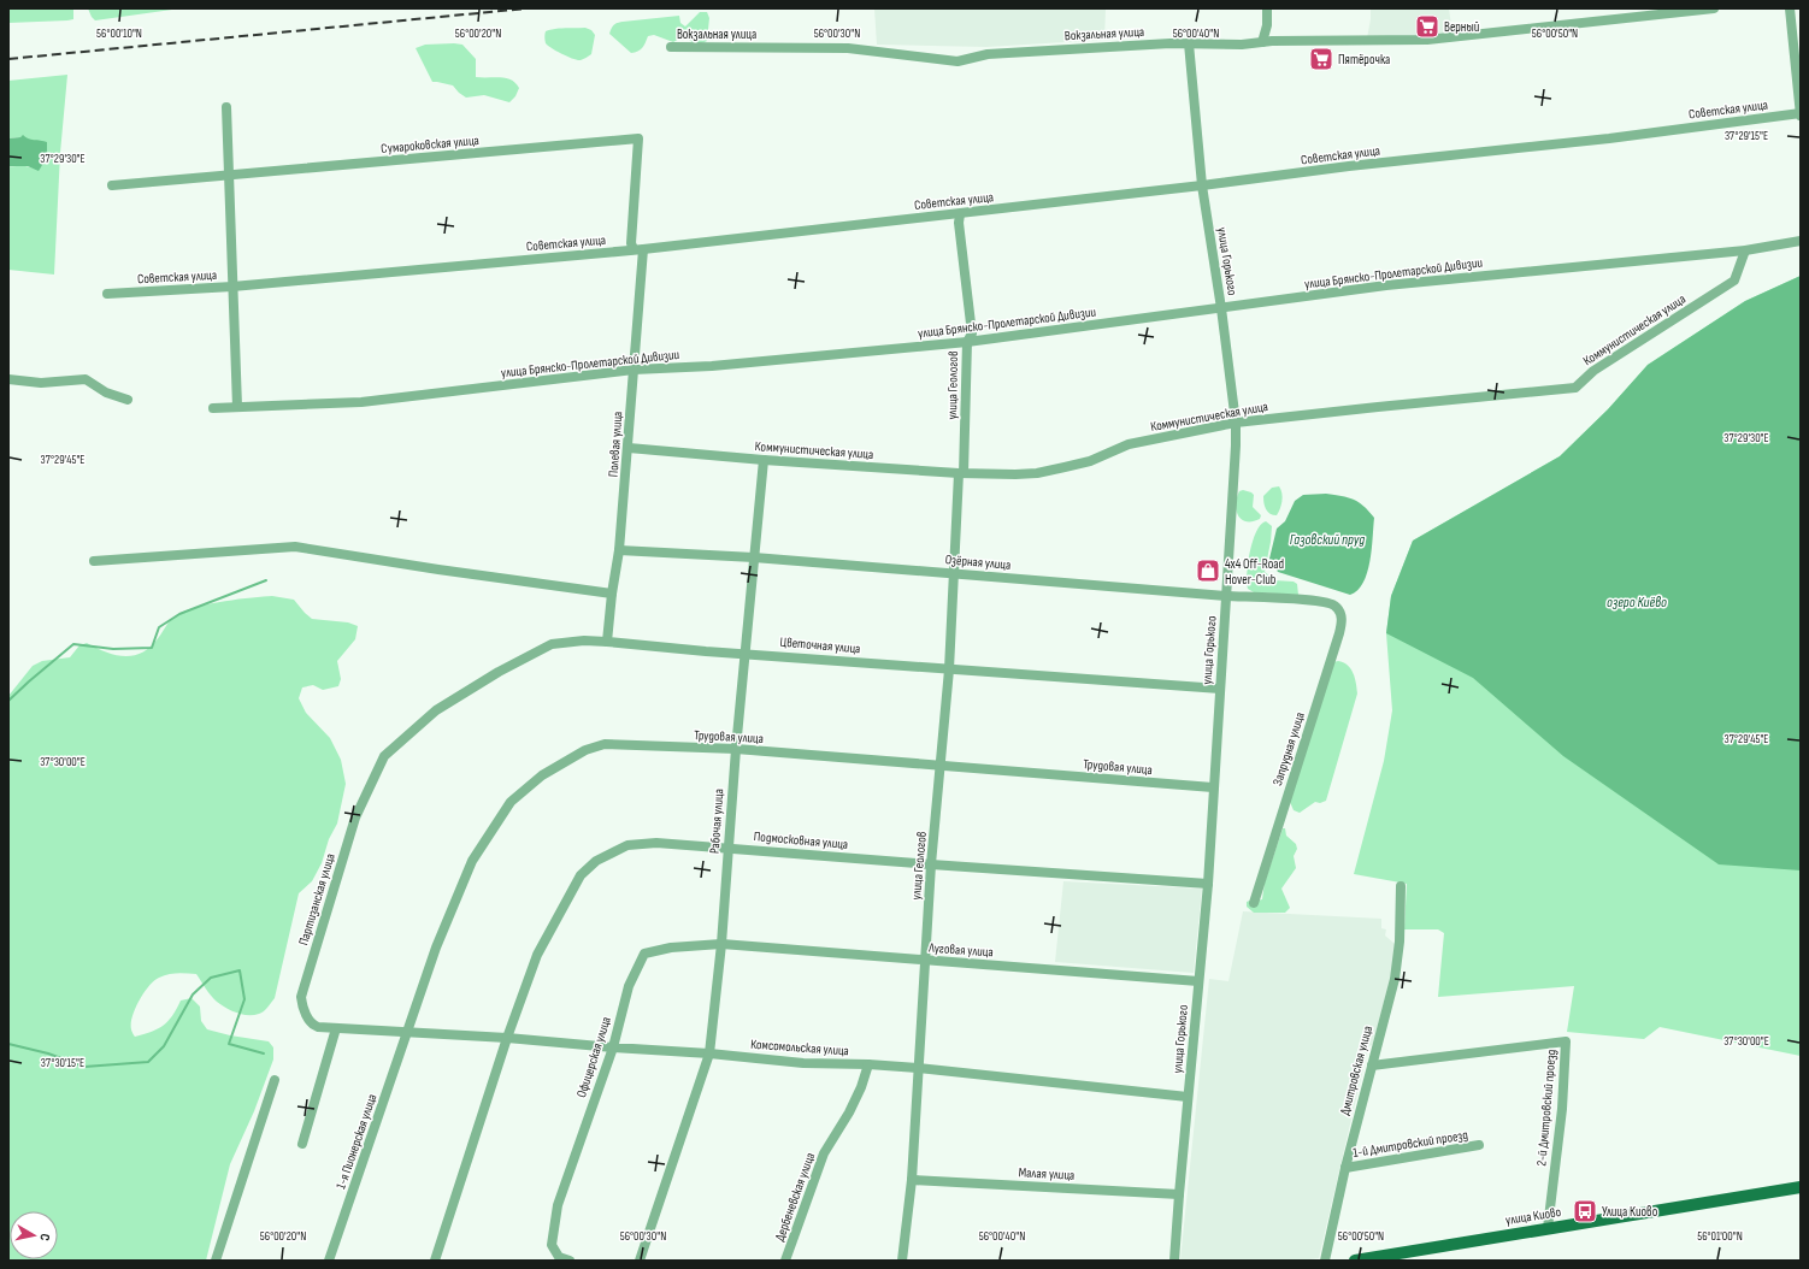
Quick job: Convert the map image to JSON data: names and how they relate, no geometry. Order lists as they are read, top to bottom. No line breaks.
{"streets":{"main road":["улица Киово"],"street":["Вокзальная улица","Советская улица","Сумароковская улица","улица Горького","улица Брянско-Пролетарской Дивизии","Коммунистическая улица","улица Геологов","Полевая улица","Озёрная улица","Цветочная улица","Трудовая улица","Запрудная улица","Рабочая улица","Подмосковная улица","Партизанская улица","Луговая улица","Комсомольская улица","Офицерская улица","Дмитровская улица","2-й Дмитровский проезд","1-я Пионерская улица","1-й Дмитровский проезд","Малая улица","Дербеневская улица"]},"crossings":[["Вокзальная улица","улица Горького"],["Советская улица","Сумароковская улица"],["Советская улица","улица Горького"],["Советская улица","улица Геологов"],["Советская улица","Полевая улица"],["Сумароковская улица","Полевая улица"],["улица Горького","улица Брянско-Пролетарской Дивизии"],["улица Горького","Коммунистическая улица"],["улица Горького","Озёрная улица"],["улица Горького","Цветочная улица"],["улица Горького","Трудовая улица"],["улица Горького","Подмосковная улица"],["улица Горького","Луговая улица"],["улица Горького","Комсомольская улица"],["улица Горького","Малая улица"],["улица Брянско-Пролетарской Дивизии","Коммунистическая улица"],["улица Брянско-Пролетарской Дивизии","улица Геологов"],["улица Брянско-Пролетарской Дивизии","Полевая улица"],["Коммунистическая улица","улица Геологов"],["Коммунистическая улица","Полевая улица"],["Коммунистическая улица","Рабочая улица"],["улица Геологов","Озёрная улица"],["улица Геологов","Цветочная улица"],["улица Геологов","Трудовая улица"],["улица Геологов","Подмосковная улица"],["улица Геологов","Луговая улица"],["улица Геологов","Комсомольская улица"],["улица Геологов","Малая улица"],["Полевая улица","Озёрная улица"],["Полевая улица","Цветочная улица"],["Озёрная улица","Запрудная улица"],["Озёрная улица","Рабочая улица"],["Цветочная улица","Рабочая улица"],["Цветочная улица","Партизанская улица"],["Трудовая улица","Рабочая улица"],["Трудовая улица","Партизанская улица"],["Трудовая улица","Комсомольская улица"],["Трудовая улица","1-я Пионерская улица"],["Рабочая улица","Подмосковная улица"],["Рабочая улица","Луговая улица"],["Рабочая улица","Комсомольская улица"],["Рабочая улица","Офицерская улица"],["Подмосковная улица","Комсомольская улица"],["Партизанская улица","Комсомольская улица"],["Партизанская улица","1-я Пионерская улица"],["Луговая улица","Офицерская улица"],["Комсомольская улица","Офицерская улица"],["Комсомольская улица","1-я Пионерская улица"],["Комсомольская улица","Дербеневская улица"],["Дмитровская улица","2-й Дмитровский проезд"],["Дмитровская улица","1-й Дмитровский проезд"],["2-й Дмитровский проезд","улица Киово"]],"water":["Газовский пруд","озеро Киёво"],"places":{"supermarket":["Верный","Пятёрочка"],"shop":["4x4 Off-Road Hover-Club"],"bus stop":["Улица Киово"]},"north":"right","coordinates":["56°00'20\"N","56°00'30\"N","56°00'40\"N","56°00'50\"N","56°00'10\"N","37°29'15\"E","37°29'30\"E","37°29'45\"E","37°30'00\"E","37°30'15\"E","56°01'00\"N"]}
